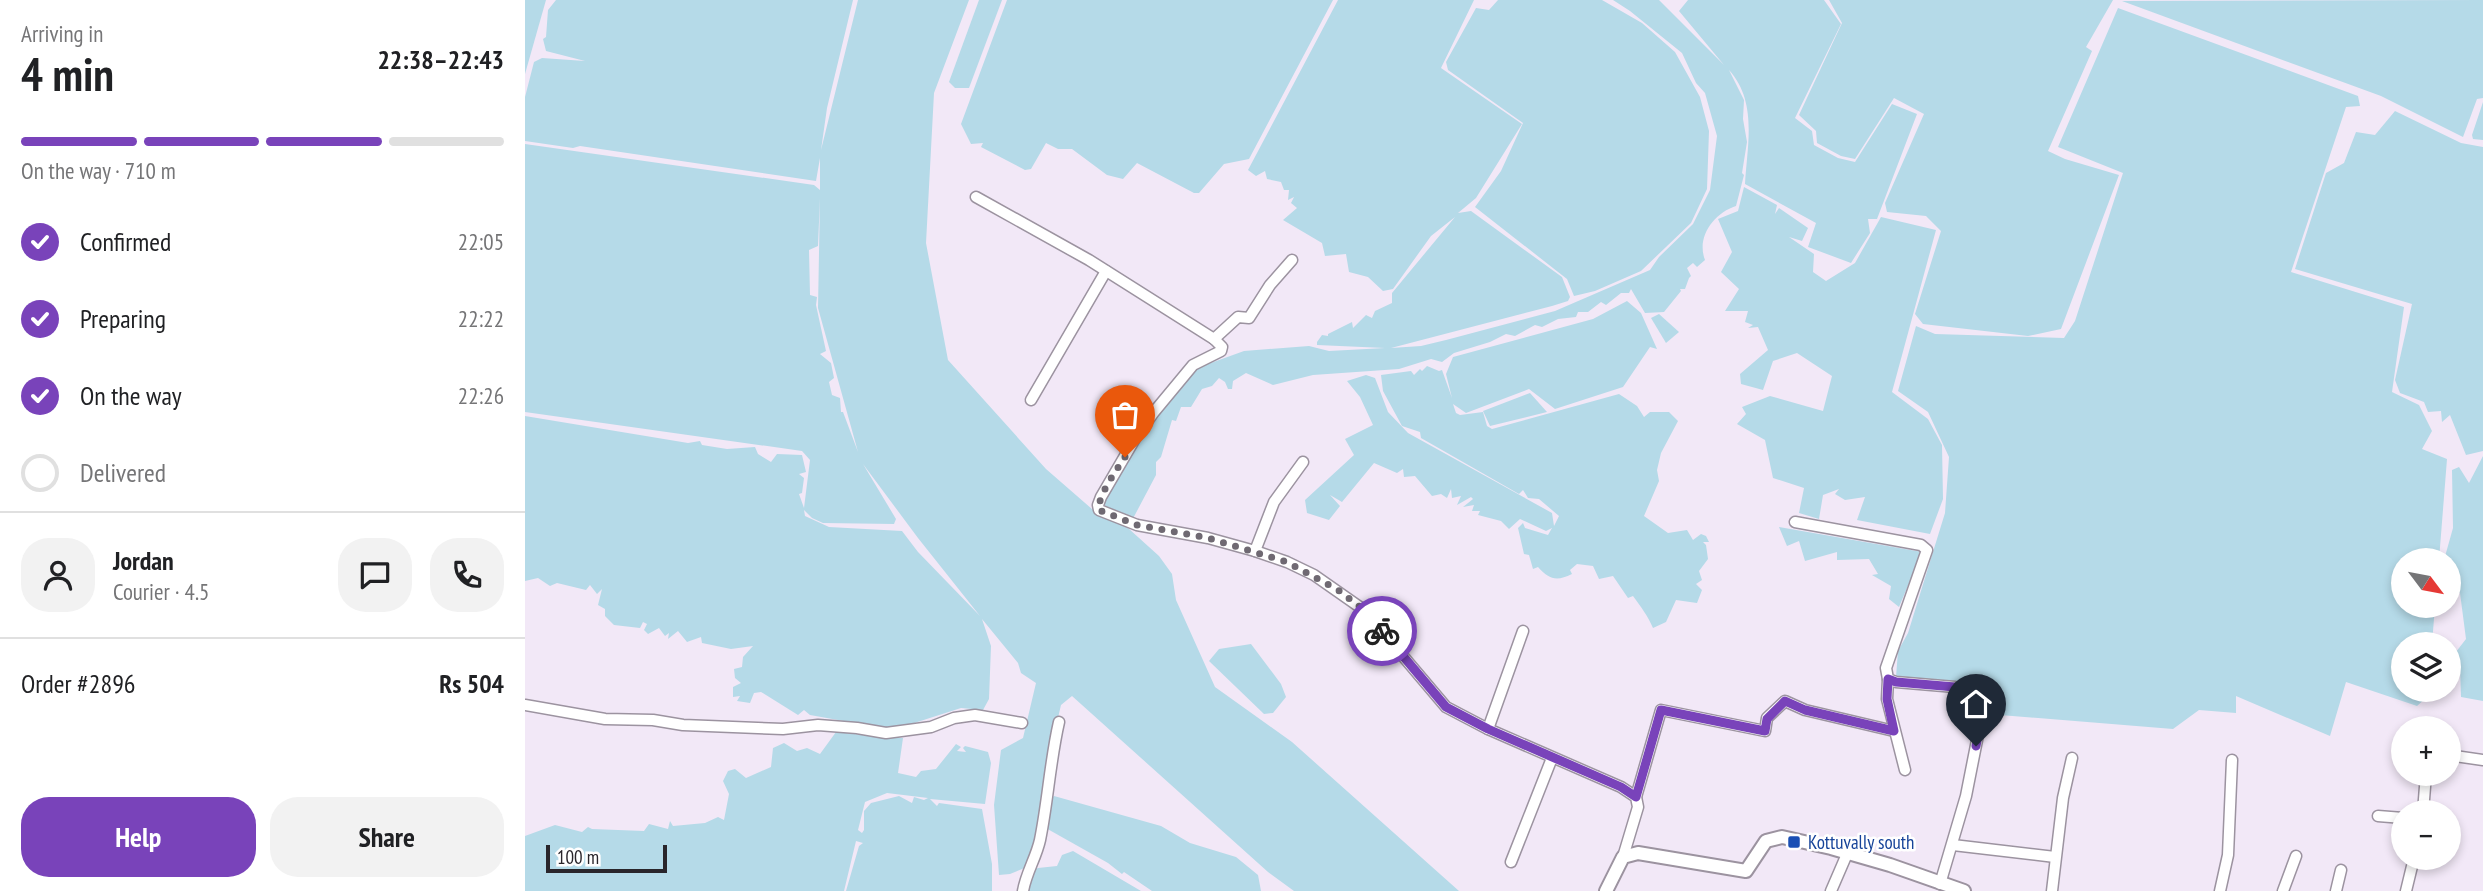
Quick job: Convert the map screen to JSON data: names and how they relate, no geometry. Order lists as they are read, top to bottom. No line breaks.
{"places":{"transit":["Kottuvally south"]},"scale_bar":"100 m","north":"bottom right","page":{"heading":["4 min","Arriving in","22:38–22:43"],"panel":["Jordan","Courier · 4.5","Order #2896","Rs 504"],"bar":"On the way · 710 m","list":[["Confirmed","22:05"],["Preparing","22:22"],["On the way","22:26"],"Delivered"],"map_buttons":["+","−"],"buttons":["Help","Share"],"scale":"100 m"}}
